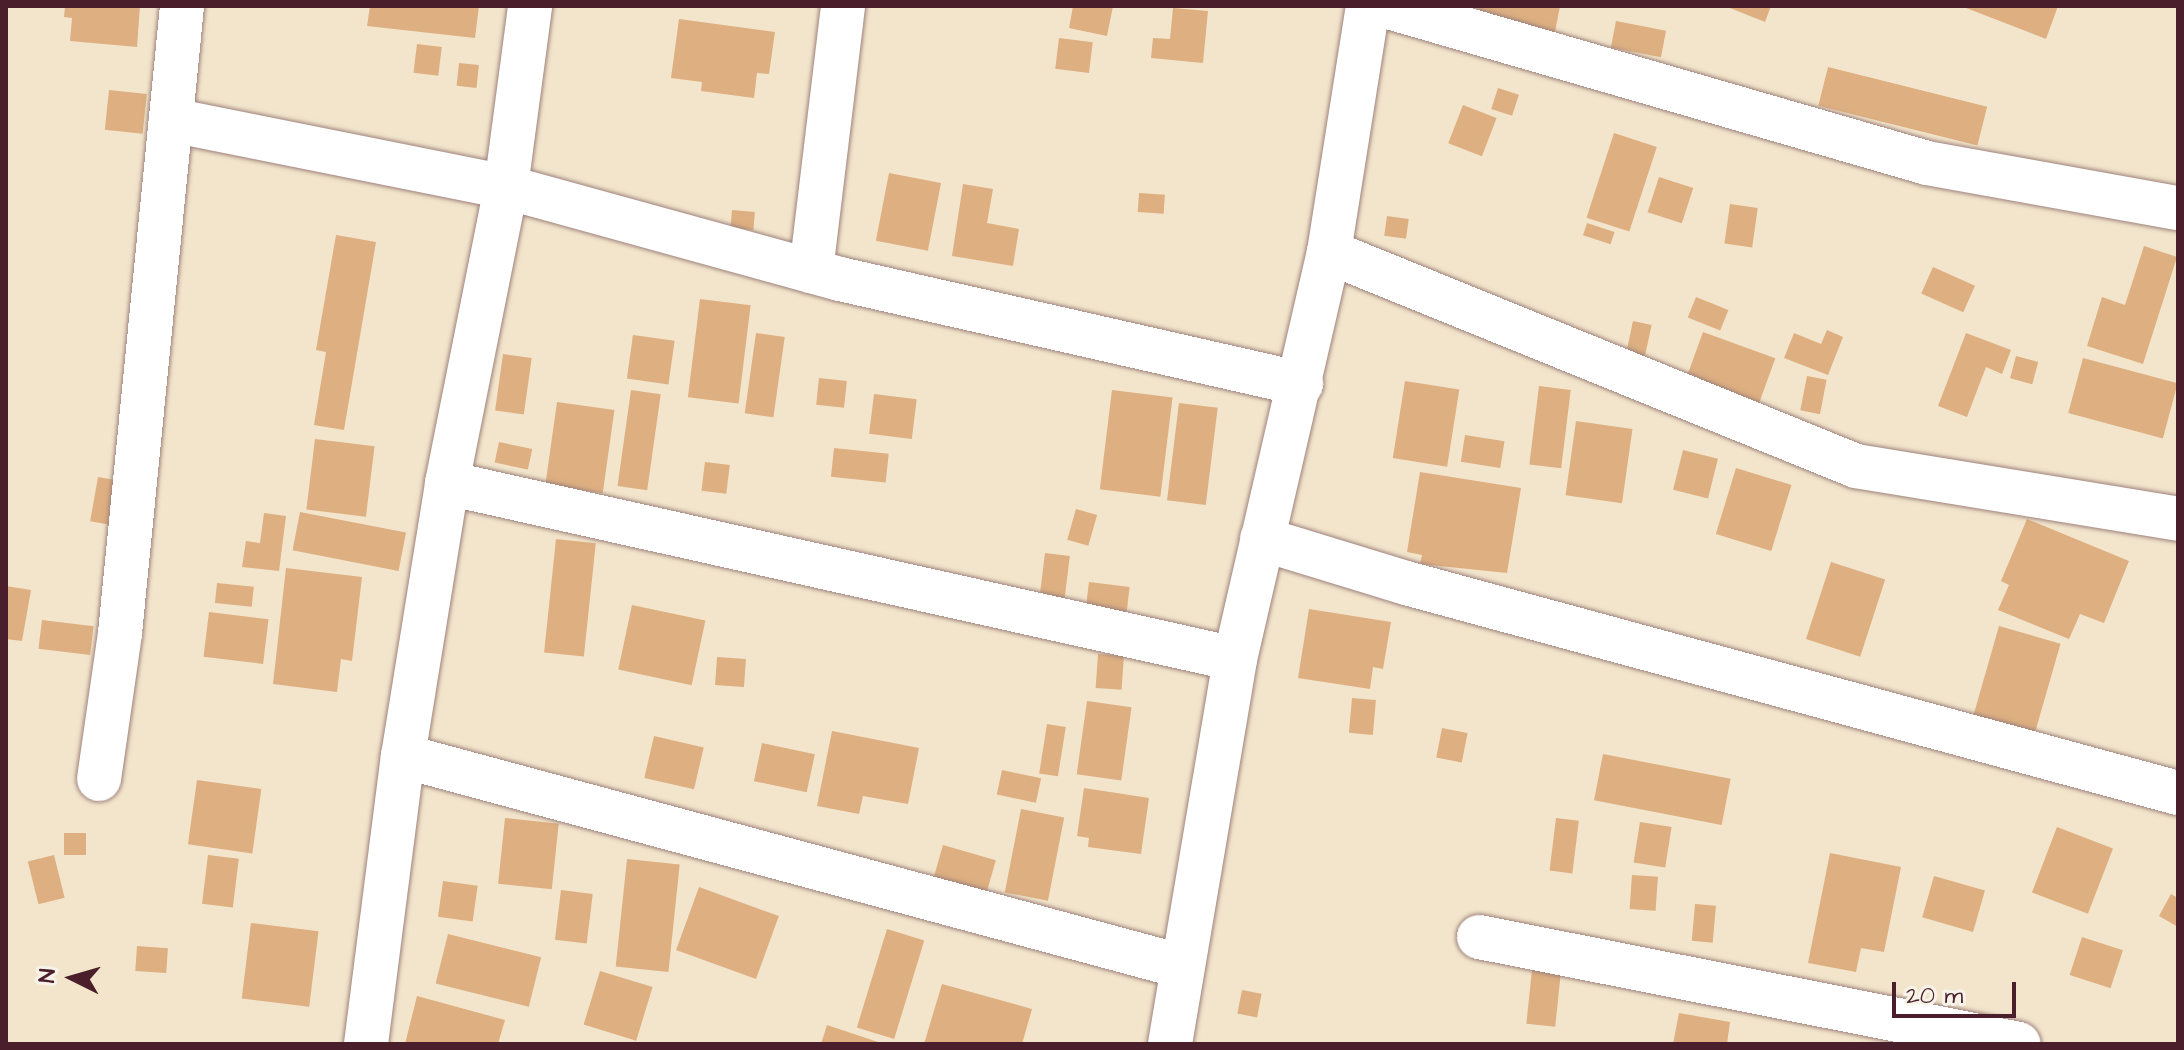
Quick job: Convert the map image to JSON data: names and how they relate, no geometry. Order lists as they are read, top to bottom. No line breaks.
{"scale_bar":"20 m","north":"left"}
